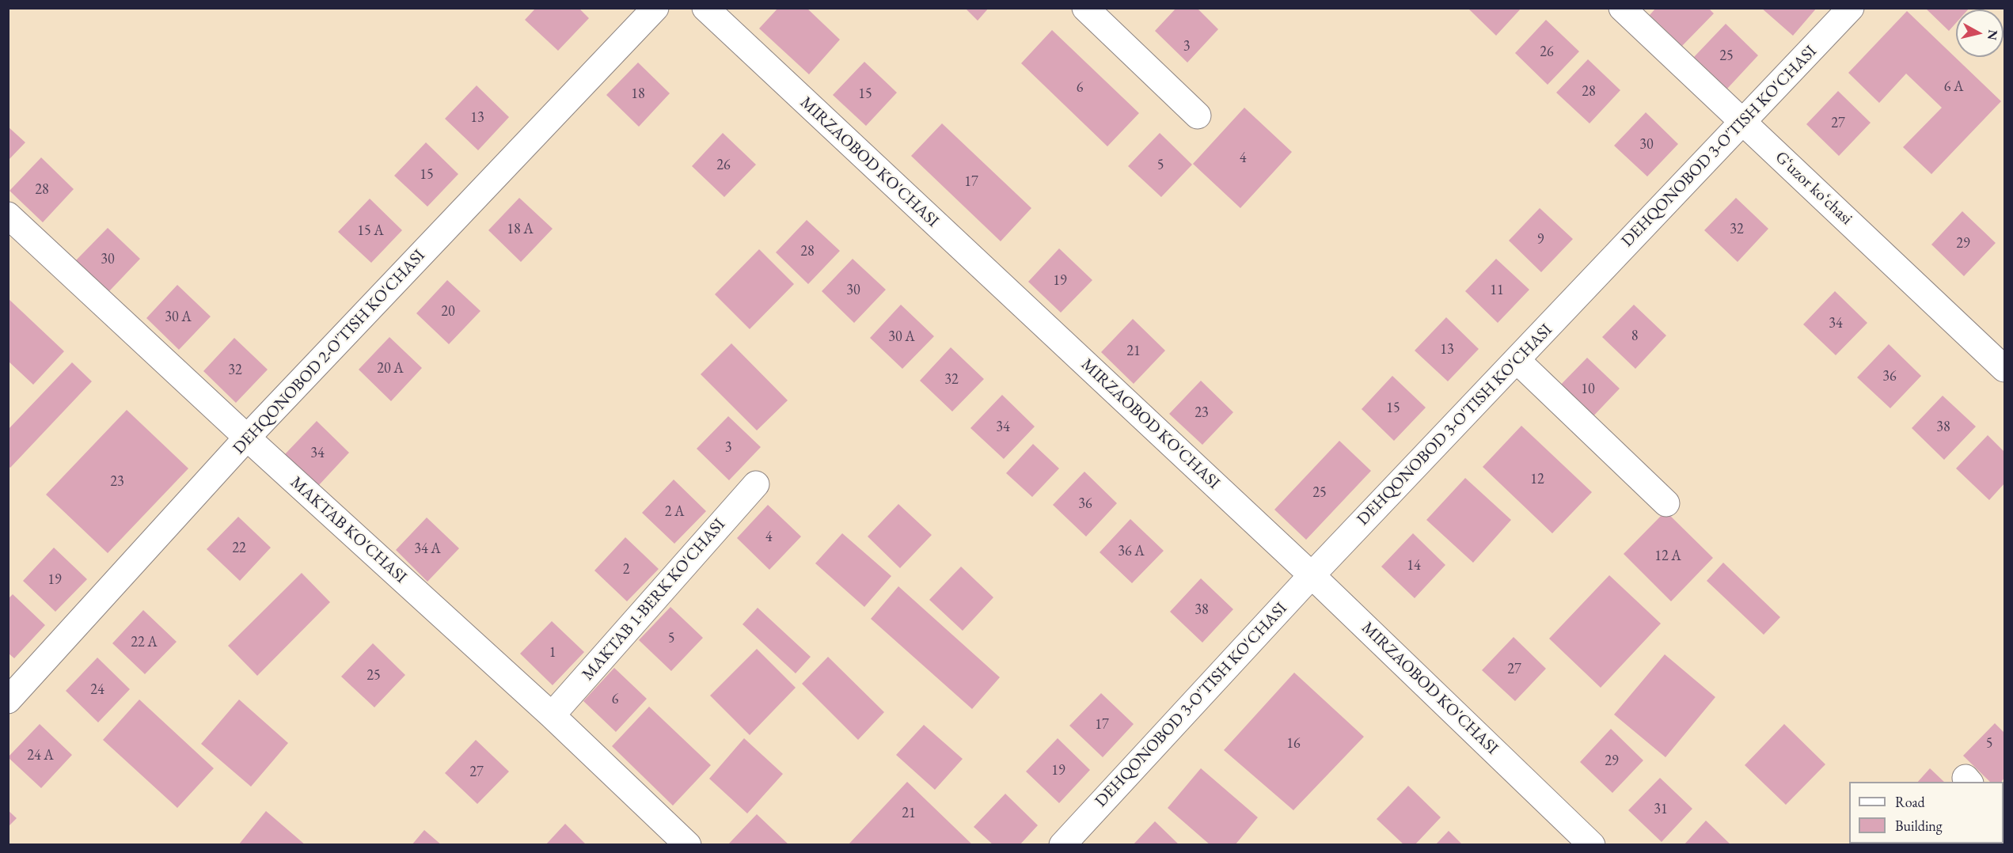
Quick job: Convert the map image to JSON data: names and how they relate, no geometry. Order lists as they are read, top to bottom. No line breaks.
{"streets":{"street":["DEHQONOBOD 3-O'TISH KO'CHASI","MIRZAOBOD KO'CHASI","Gʻuzor koʻchasi","DEHQONOBOD 2-O'TISH KO'CHASI","MAKTAB KO'CHASI","MAKTAB 1-BERK KO'CHASI"]},"crossings":[["DEHQONOBOD 3-O'TISH KO'CHASI","MIRZAOBOD KO'CHASI"],["DEHQONOBOD 3-O'TISH KO'CHASI","Gʻuzor koʻchasi"],["DEHQONOBOD 2-O'TISH KO'CHASI","MAKTAB KO'CHASI"],["MAKTAB KO'CHASI","MAKTAB 1-BERK KO'CHASI"]],"house_numbers":["3","26","25","6 A","6","28","18","15","13","27","30","4","26","5","15","17","28","18 А","32","15 A","9","29","28","30","19","30","11","20","30 A","34","8","30 А","13","21","20 A","32","36","32","10","15","23","34","38","3","34","12","23","25","36","2 А","4","22","34 A","36 А","12 A","14","2","19","38","5","22 A","1","27","25","24","6","17","16","5","24 A","29","19","27","31","21"],"legend":["Road","Building"],"north":"right"}
